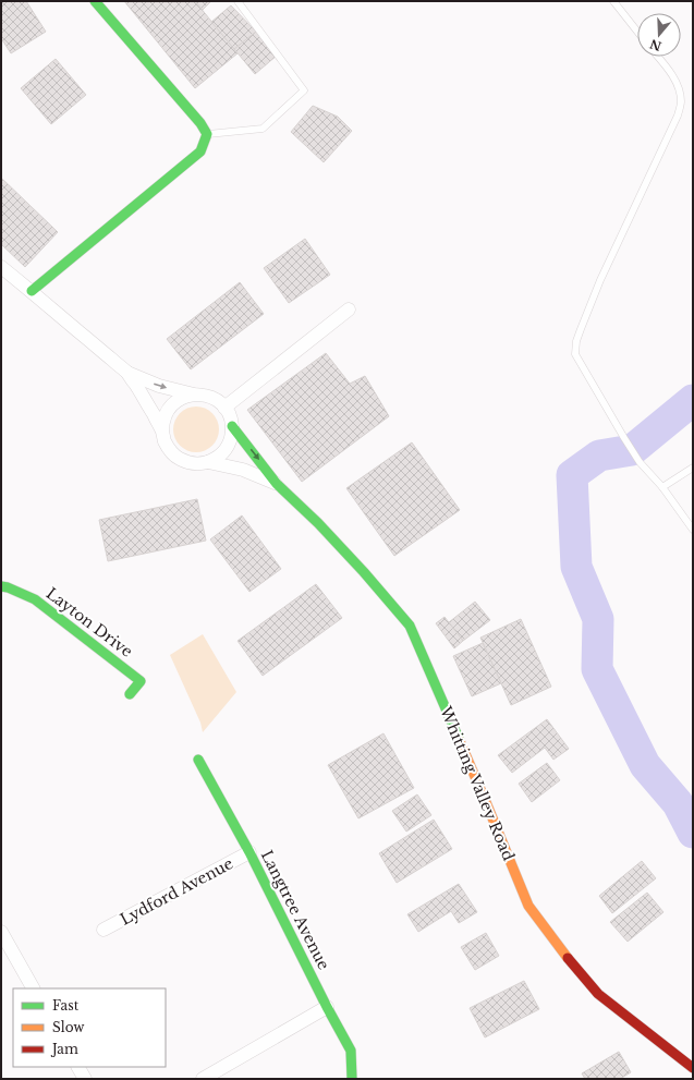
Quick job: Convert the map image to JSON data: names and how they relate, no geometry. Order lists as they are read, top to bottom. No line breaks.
{"streets":{"street":["Layton Drive","Whitting Valley Road","Lydford Avenue","Langtree Avenue"]},"crossings":[["Lydford Avenue","Langtree Avenue"]],"legend":["Fast","Slow","Jam"],"north":"bottom"}
